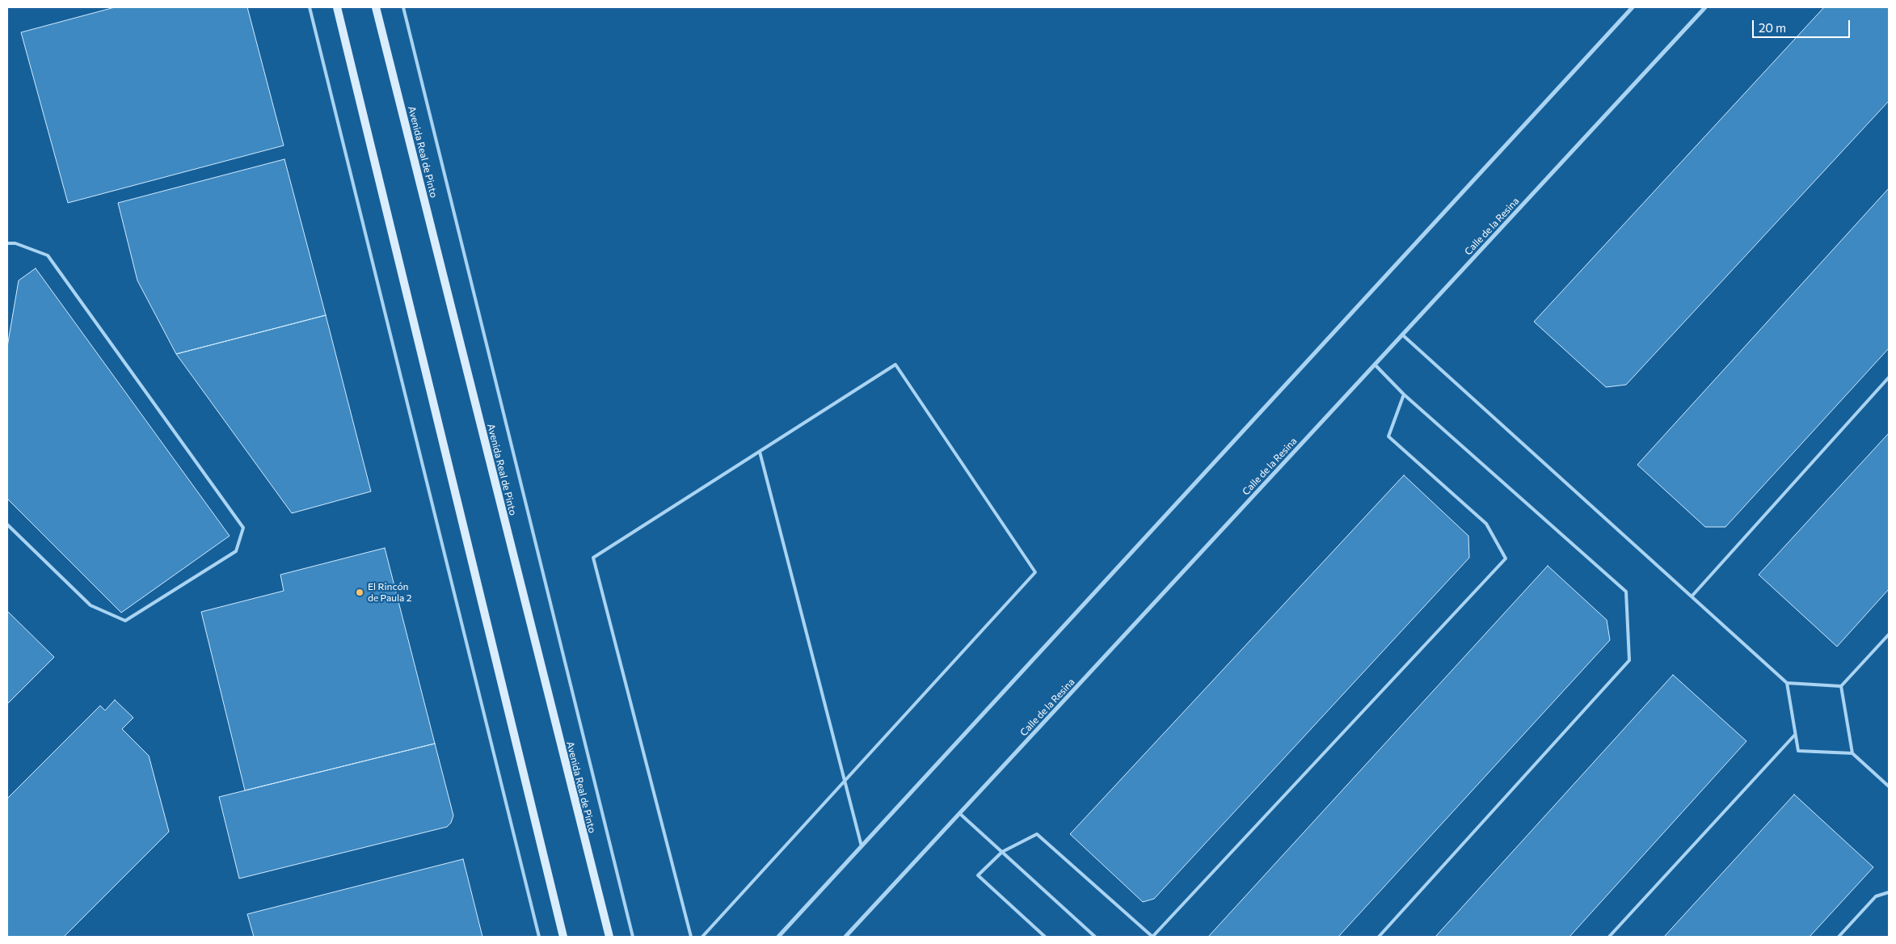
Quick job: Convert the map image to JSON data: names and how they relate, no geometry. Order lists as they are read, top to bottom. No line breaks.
{"streets":{"main road":["Avenida Real de Pinto"],"street":["Calle de la Resina"]},"places":["El Rincón de Paula 2"],"scale_bar":"20 m"}
